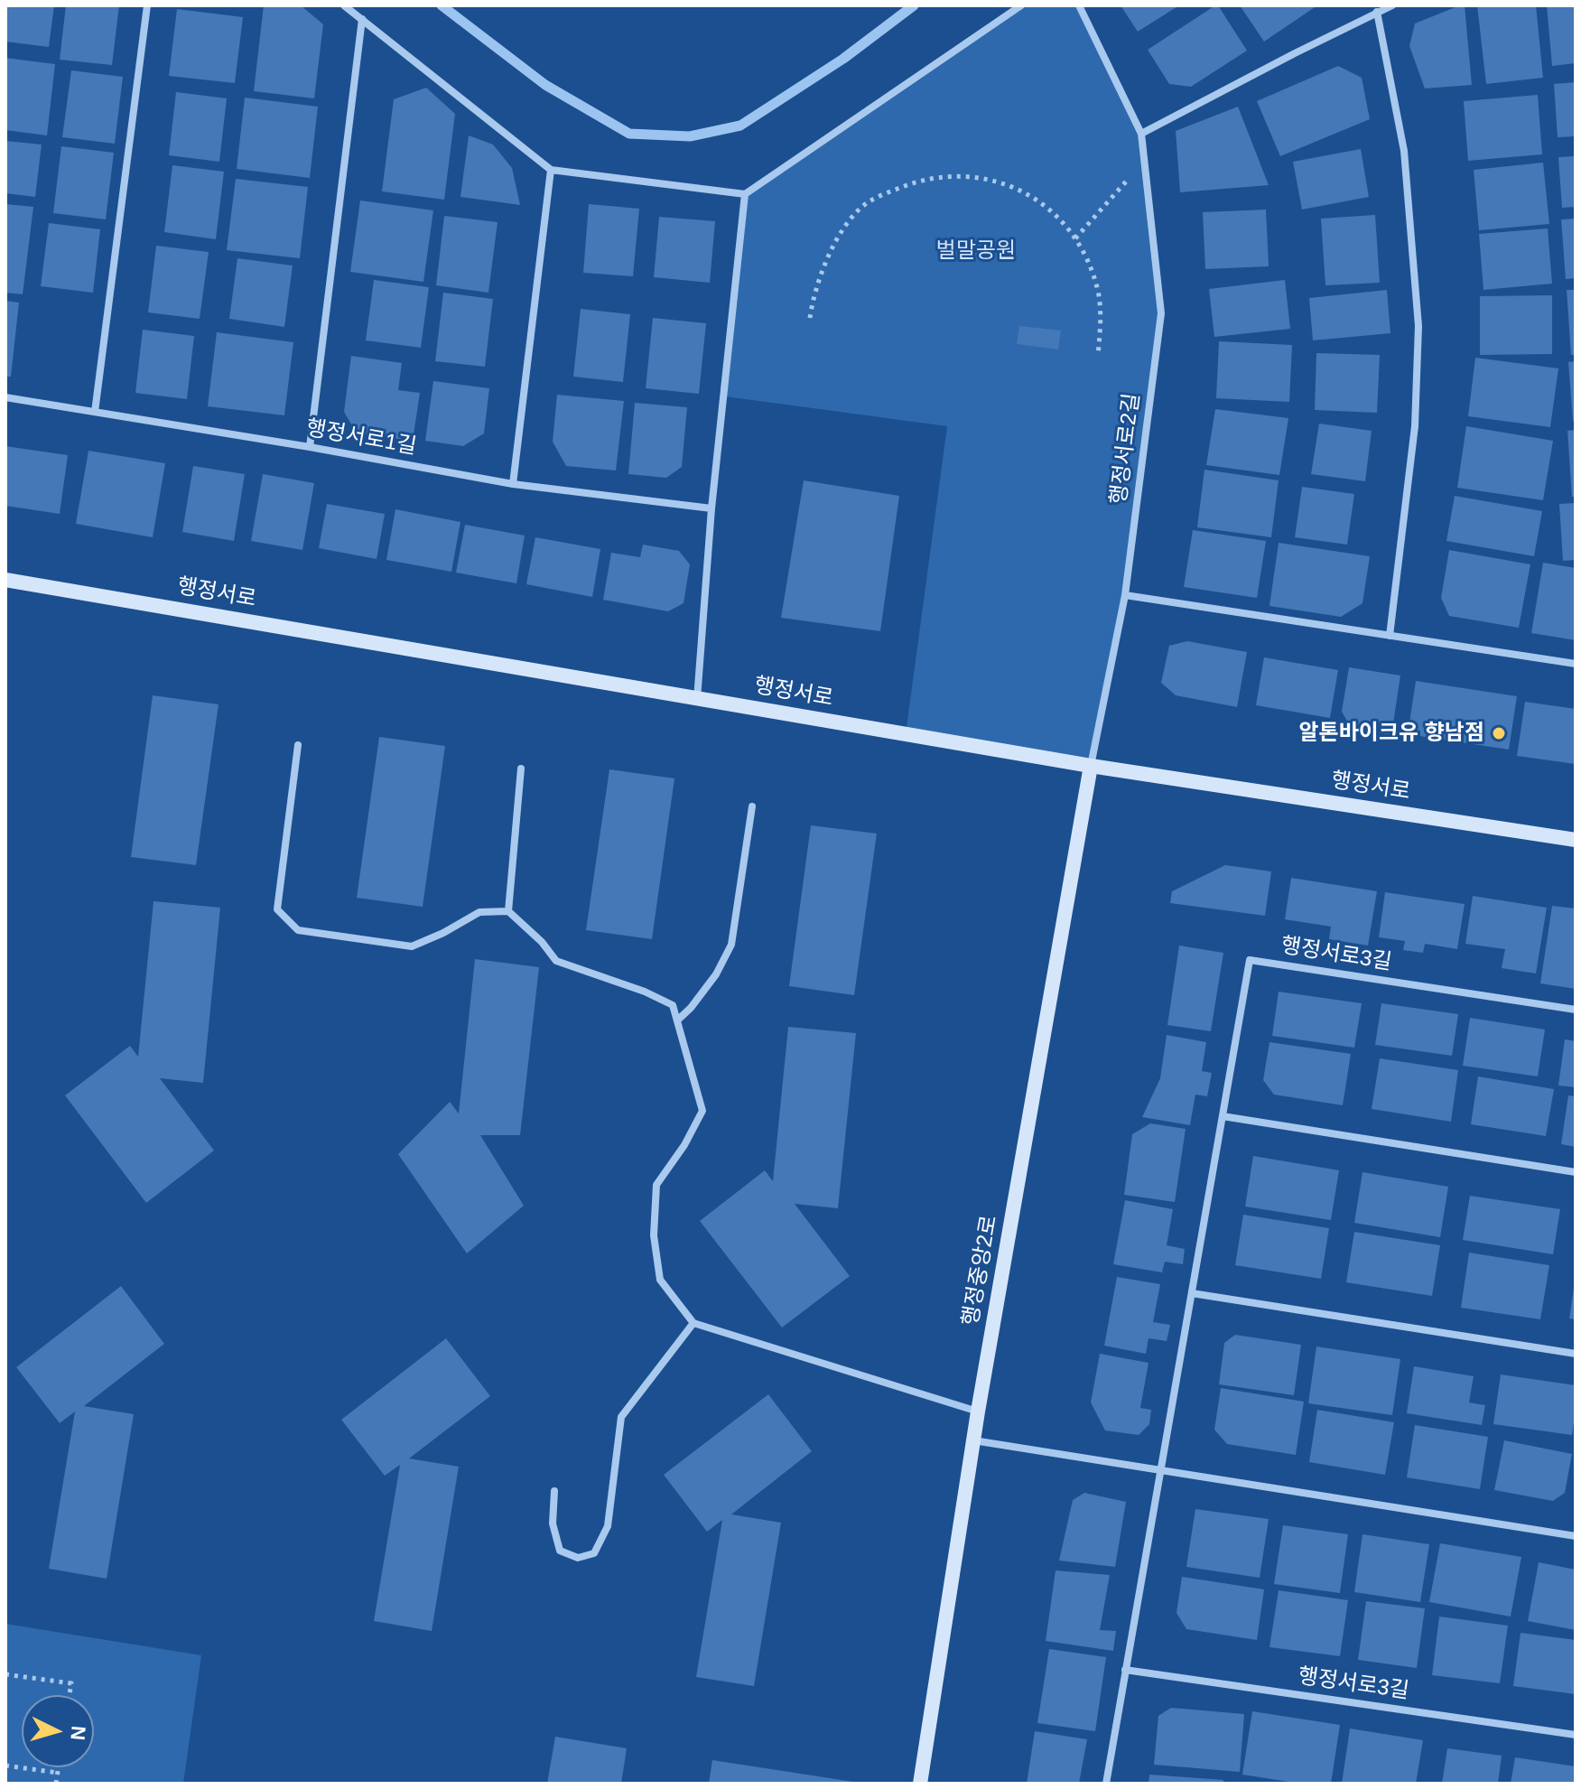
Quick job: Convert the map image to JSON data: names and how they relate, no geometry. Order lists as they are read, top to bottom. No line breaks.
{"streets":{"street":["행정서로1길","행정서로2길","행정서로","행정서로3길","행정중앙2로"]},"crossings":[["행정서로2길","행정서로"],["행정서로2길","행정중앙2로"],["행정서로","행정중앙2로"]],"parks":["벌말공원"],"places":["알톤바이크유 향남점"],"north":"right"}
